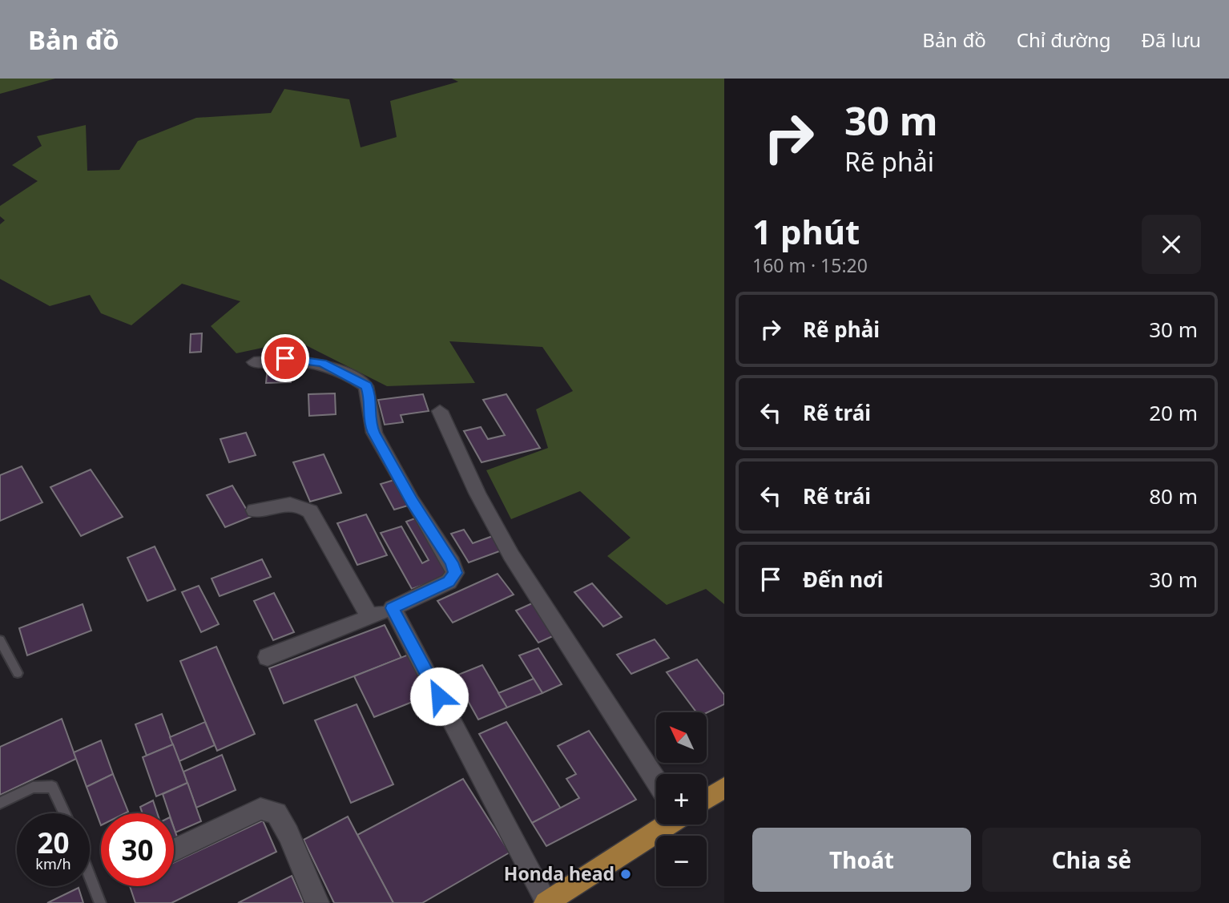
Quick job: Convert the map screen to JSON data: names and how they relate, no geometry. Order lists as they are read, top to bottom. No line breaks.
{"places":["Honda head"],"north":"top left","page":{"header":"Bản đồ","nav":["Bản đồ","Chỉ đường","Đã lưu"],"turn":["30 m","Rẽ phải"],"heading":["1 phút","160 m · 15:20"],"list":[{"name":"Rẽ phải","value":"30 m"},{"name":"Rẽ trái","value":"20 m"},{"name":"Rẽ trái","value":"80 m"},{"name":"Đến nơi","value":"30 m"}],"map_buttons":["+","−"],"speed":"20 km/h","limit":"30","buttons":["Thoát","Chia sẻ"]}}
